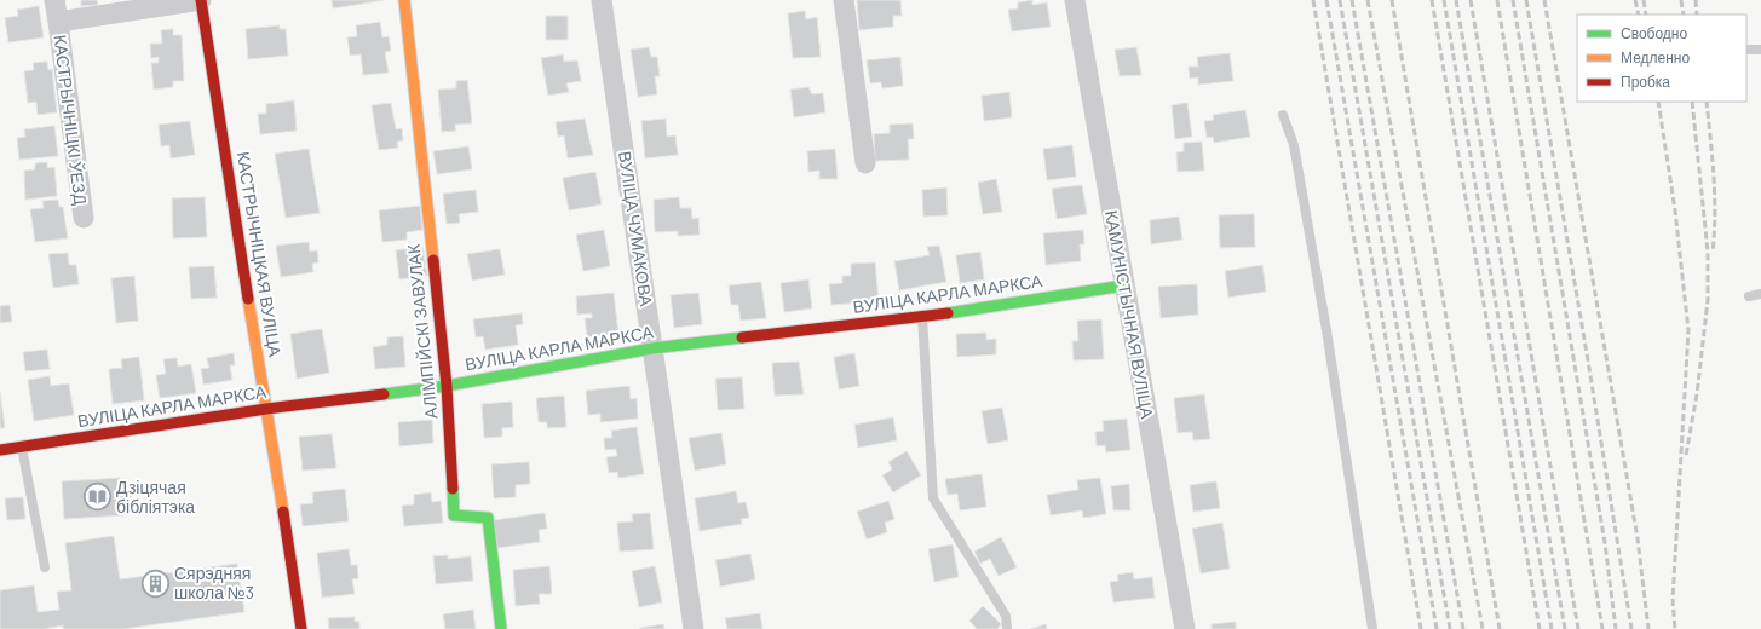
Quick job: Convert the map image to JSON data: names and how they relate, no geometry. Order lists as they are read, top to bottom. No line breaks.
{"streets":{"street":["КАСТРЫЧНІЦКІ ЎЕЗД","ВУЛІЦА ЧУМАКОВА","КАСТРЫЧНІЦКАЯ ВУЛІЦА","ВУЛІЦА КАРЛА МАРКСА","КАМУНІСТЫЧНАЯ ВУЛІЦА","АЛІМПІЙСКІ ЗАВУЛАК"]},"crossings":[["КАСТРЫЧНІЦКІ ЎЕЗД","КАСТРЫЧНІЦКАЯ ВУЛІЦА"],["ВУЛІЦА ЧУМАКОВА","ВУЛІЦА КАРЛА МАРКСА"],["КАСТРЫЧНІЦКАЯ ВУЛІЦА","ВУЛІЦА КАРЛА МАРКСА"],["ВУЛІЦА КАРЛА МАРКСА","КАМУНІСТЫЧНАЯ ВУЛІЦА"],["ВУЛІЦА КАРЛА МАРКСА","АЛІМПІЙСКІ ЗАВУЛАК"]],"places":{"library":["Дзіцячая бібліятэка"],"building":["Сярэдняя школа №3"]},"legend":["Свободно","Медленно","Пробка"]}
